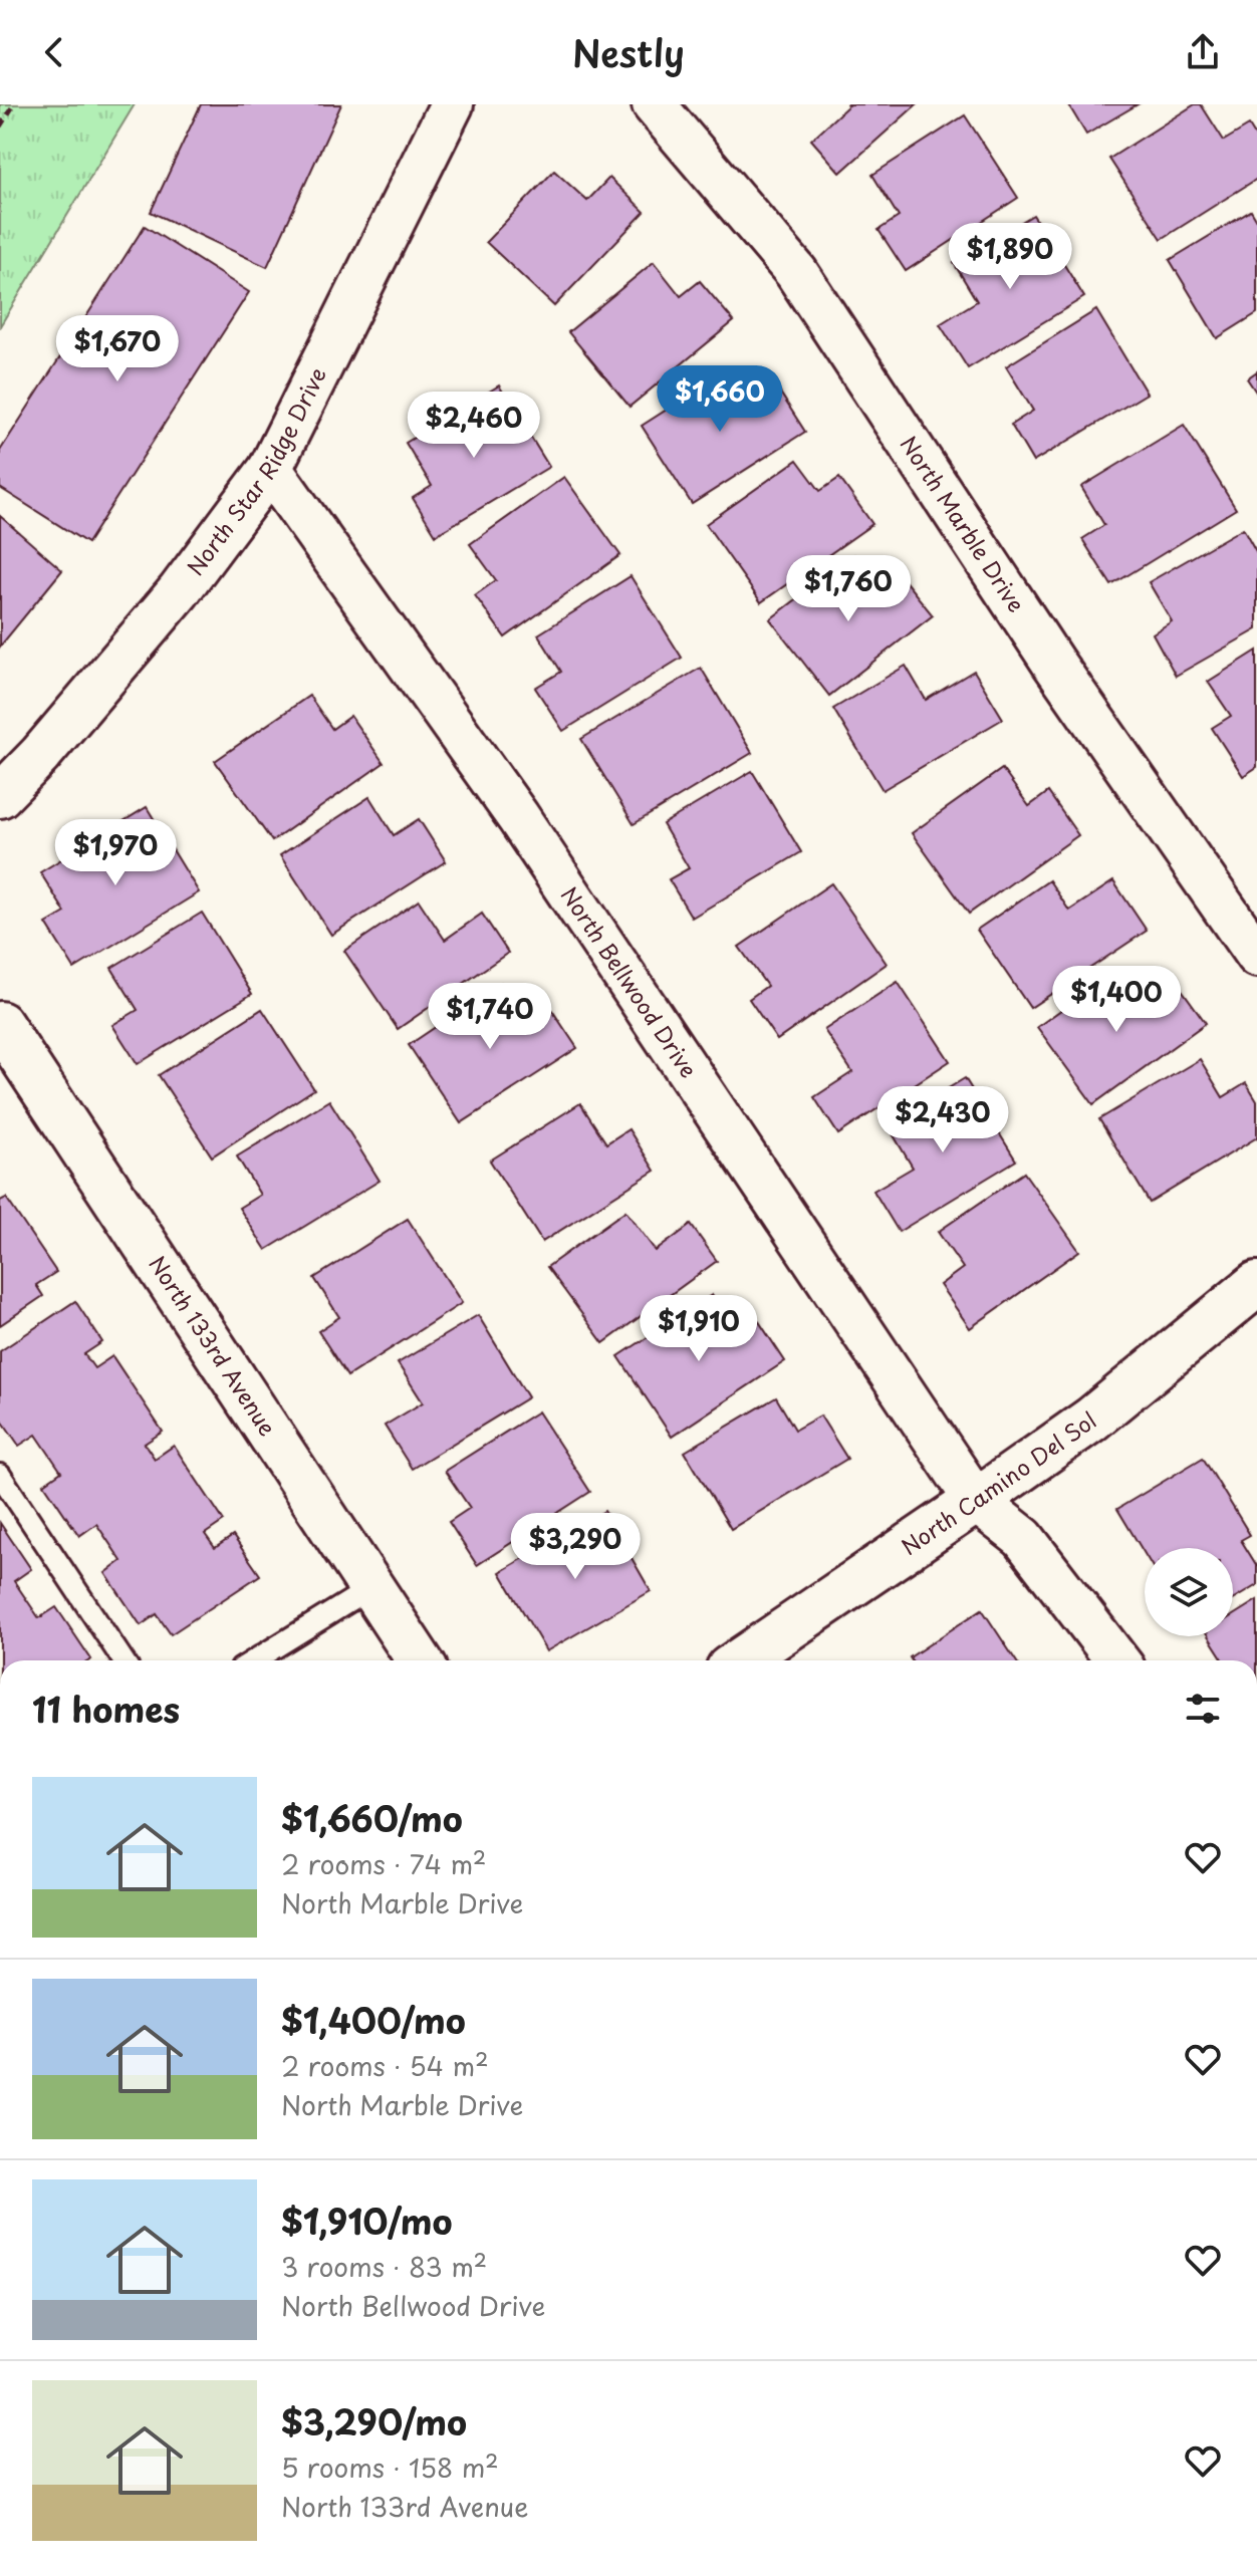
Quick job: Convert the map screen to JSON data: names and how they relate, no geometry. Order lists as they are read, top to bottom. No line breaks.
{"streets":{"street":["North Star Ridge Drive","North Marble Drive","North Bellwood Drive","North 133rd Avenue","North Camino Del Sol"]},"crossings":[["North Star Ridge Drive","North Bellwood Drive"],["North Bellwood Drive","North Camino Del Sol"]],"page":{"header":"Nestly","price":["$1,890","$1,670","$1,660","$2,460","$1,760","$1,970","$1,400","$1,740","$2,430","$1,910","$3,290"],"heading":"11 homes","list":[{"name":"$1,660/mo","note":"2 rooms · 74 m² · North Marble Drive"},{"name":"$1,400/mo","note":"2 rooms · 54 m² · North Marble Drive"},{"name":"$1,910/mo","note":"3 rooms · 83 m² · North Bellwood Drive"},{"name":"$3,290/mo","note":"5 rooms · 158 m² · North 133rd Avenue"}]}}
